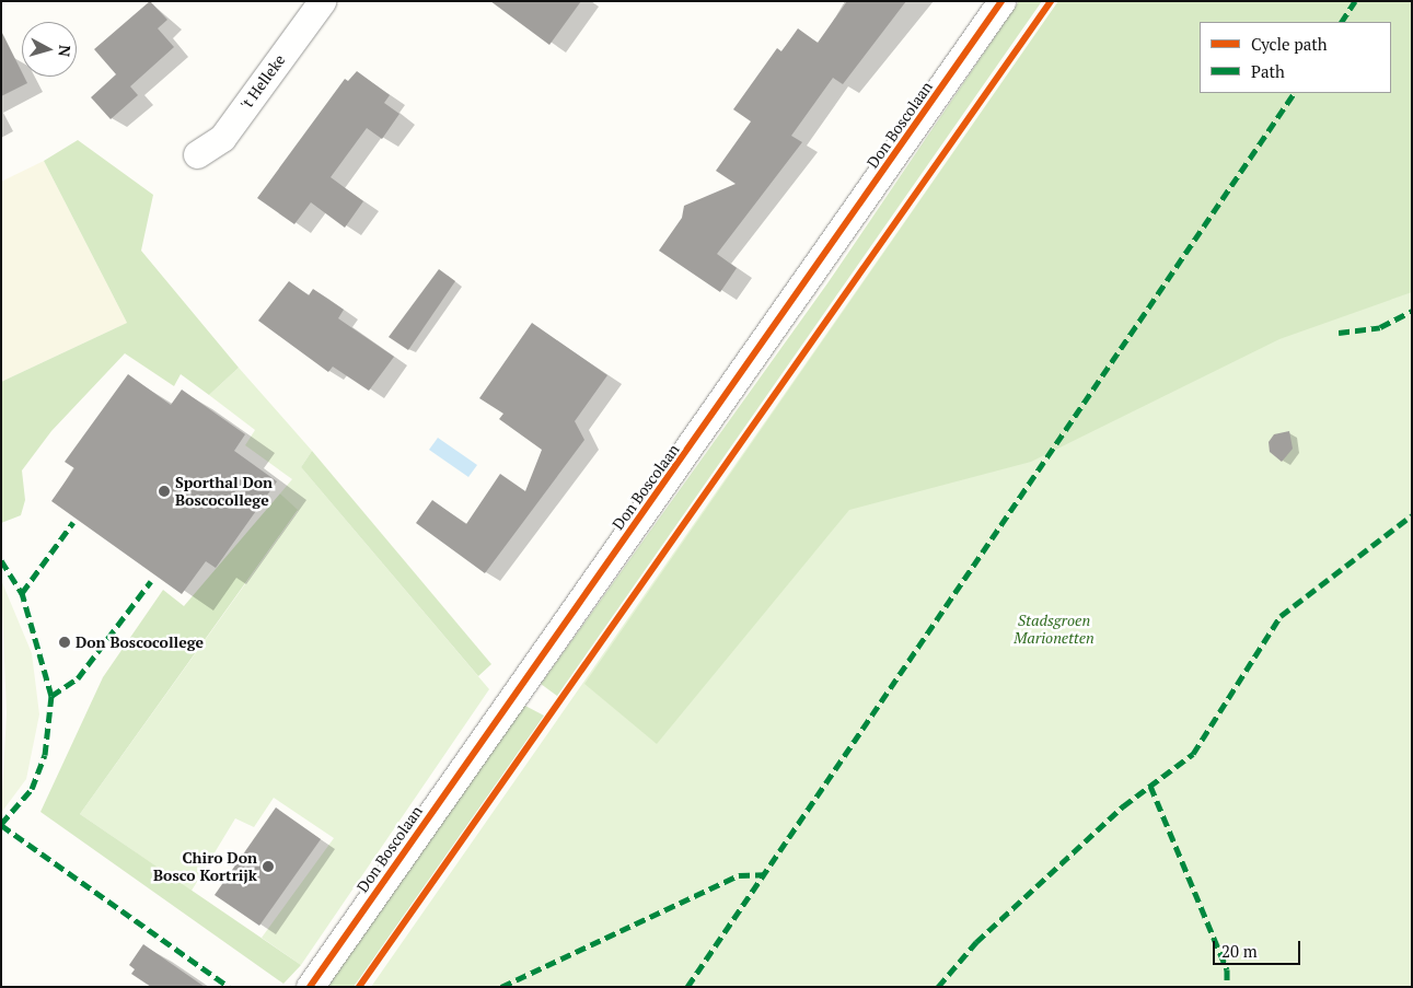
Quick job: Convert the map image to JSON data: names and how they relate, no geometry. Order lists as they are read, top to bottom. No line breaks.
{"streets":{"street":["'t Helleke","Don Boscolaan"]},"parks":["Stadsgroen Marionetten"],"places":["Sporthal Don Boscocollege","Don Boscocollege","Chiro Don Bosco Kortrijk"],"legend":["Cycle path","Path"],"scale_bar":"20 m","north":"right"}
